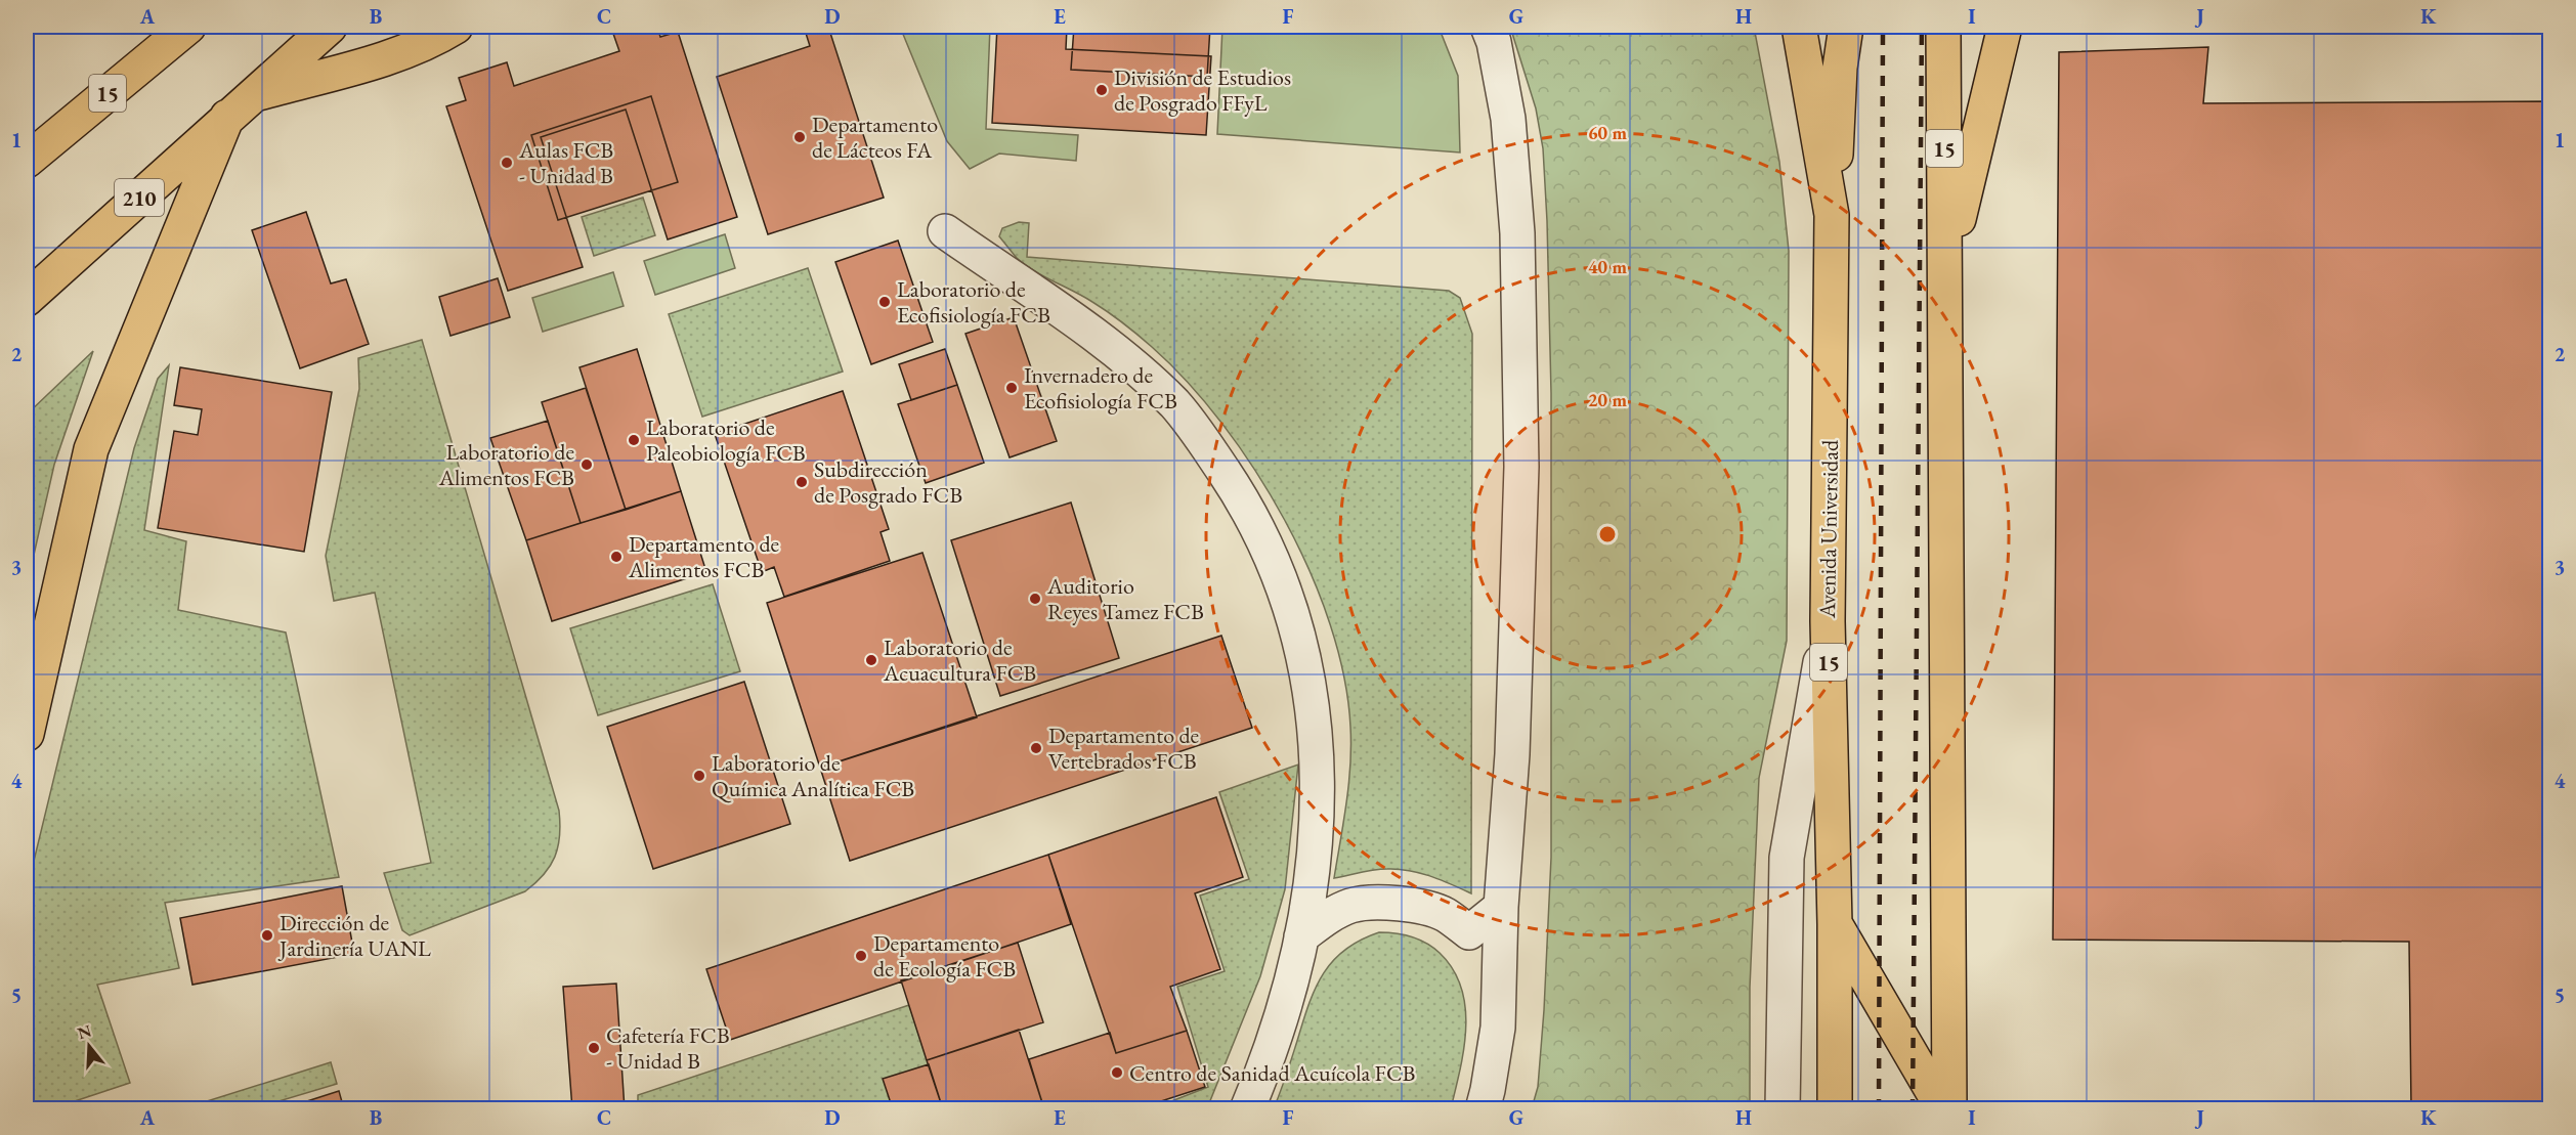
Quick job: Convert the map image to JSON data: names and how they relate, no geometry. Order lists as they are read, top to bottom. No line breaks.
{"streets":{"highway":["15","210","Avenida Universidad"]},"places":["División de Estudios de Posgrado FFyL","Departamento de Lácteos FA","Aulas FCB - Unidad B","Laboratorio de Ecofisiología FCB","Invernadero de Ecofisiología FCB","Laboratorio de Paleobiología FCB","Laboratorio de Alimentos FCB","Subdirección de Posgrado FCB","Departamento de Alimentos FCB","Auditorio Reyes Tamez FCB","Laboratorio de Acuacultura FCB","Departamento de Vertebrados FCB","Laboratorio de Química Analítica FCB","Dirección de Jardinería UANL","Departamento de Ecología FCB","Cafetería FCB - Unidad B","Centro de Sanidad Acuícola FCB"],"north":"top","grid":{"columns":["A","B","C","D","E","F","G","H","I","J","K"],"rows":["1","2","3","4","5"]},"rings":["60 m","40 m","20 m"]}
